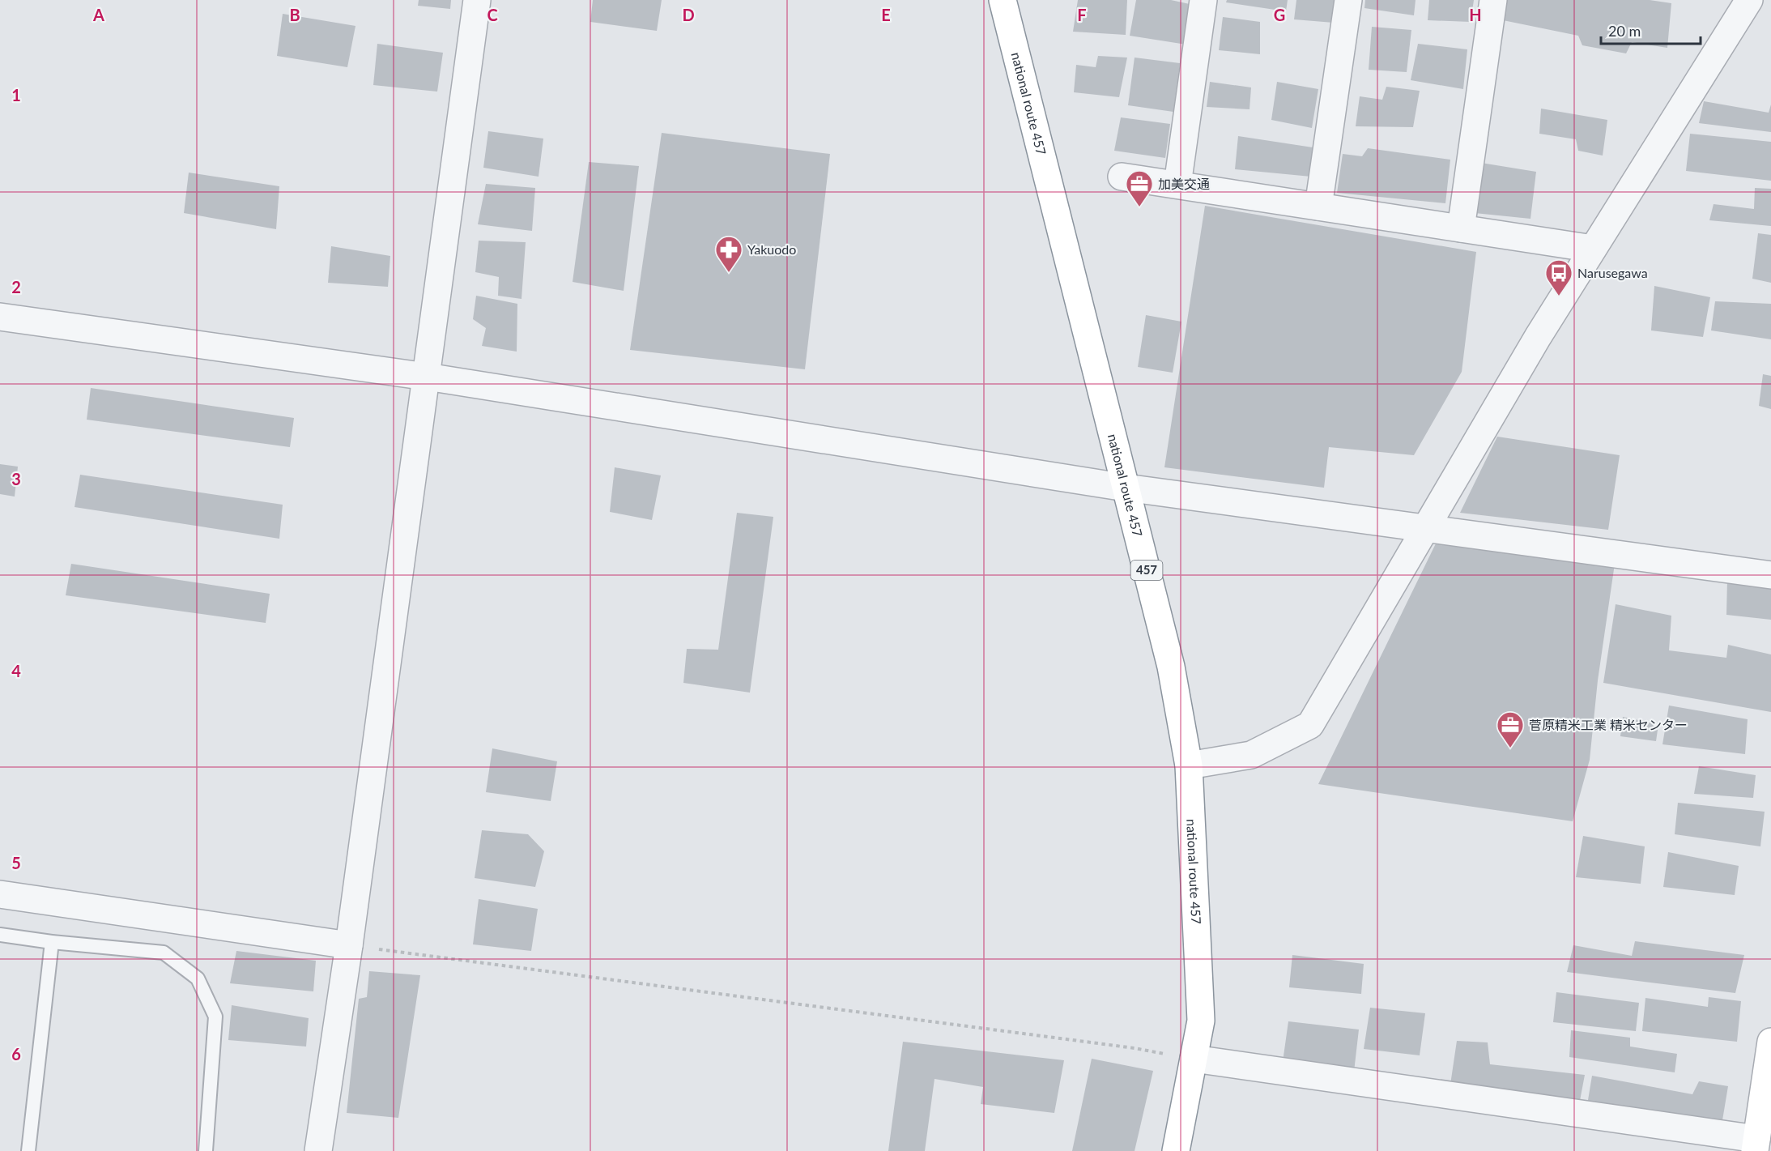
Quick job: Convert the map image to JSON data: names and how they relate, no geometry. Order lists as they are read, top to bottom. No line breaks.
{"streets":{"main road":["national route 457","457"]},"places":{"office":["加美交通","菅原精米工業 精米センター"],"pharmacy":["Yakuodo"],"bus stop":["Narusegawa"]},"scale_bar":"20 m","grid":{"columns":["A","B","C","D","E","F","G","H"],"rows":["1","2","3","4","5","6"]}}
